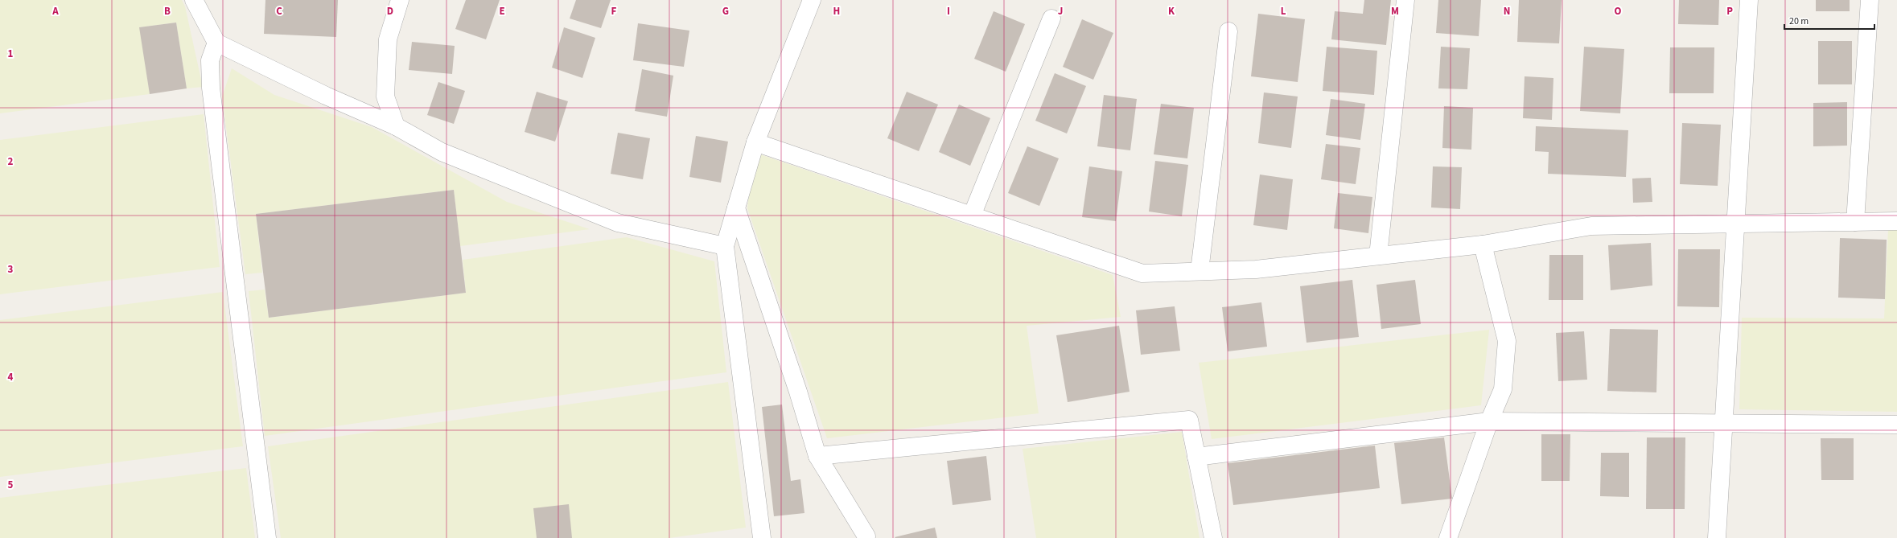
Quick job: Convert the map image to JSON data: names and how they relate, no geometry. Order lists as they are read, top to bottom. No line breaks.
{"scale_bar":"20 m","grid":{"columns":["A","B","C","D","E","F","G","H","I","J","K","L","M","N","O","P"],"rows":["1","2","3","4","5"]}}
